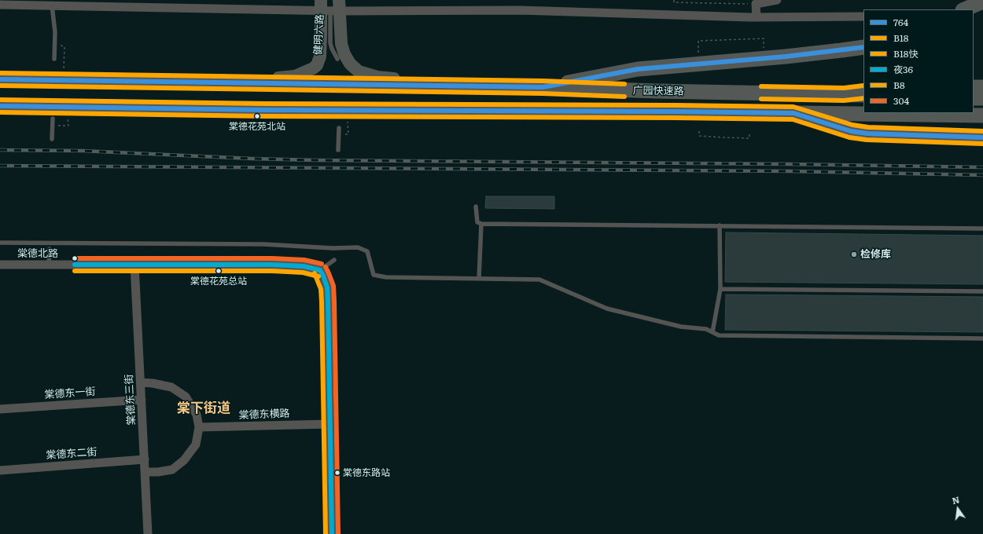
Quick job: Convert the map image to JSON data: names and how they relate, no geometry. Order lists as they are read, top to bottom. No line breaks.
{"streets":{"highway":["广园快速路"],"main road":["健明六路"],"street":["棠德北路","棠德东一街","棠德东三街","棠德东横路","棠德东二街"]},"crossings":[["健明六路","广园快速路"],["棠德北路","棠德东三街"],["棠德东一街","棠德东三街"],["棠德东三街","棠德东二街"]],"districts":["棠下街道"],"places":["棠德花苑北站","检修库","棠德花苑总站","棠德东路站"],"lines":["transit line 764","transit line B18快","transit line B18","transit line 304","transit line 夜36","transit line B8"],"legend":["764","B18","B18快","夜36","B8","304"],"north":"top"}
